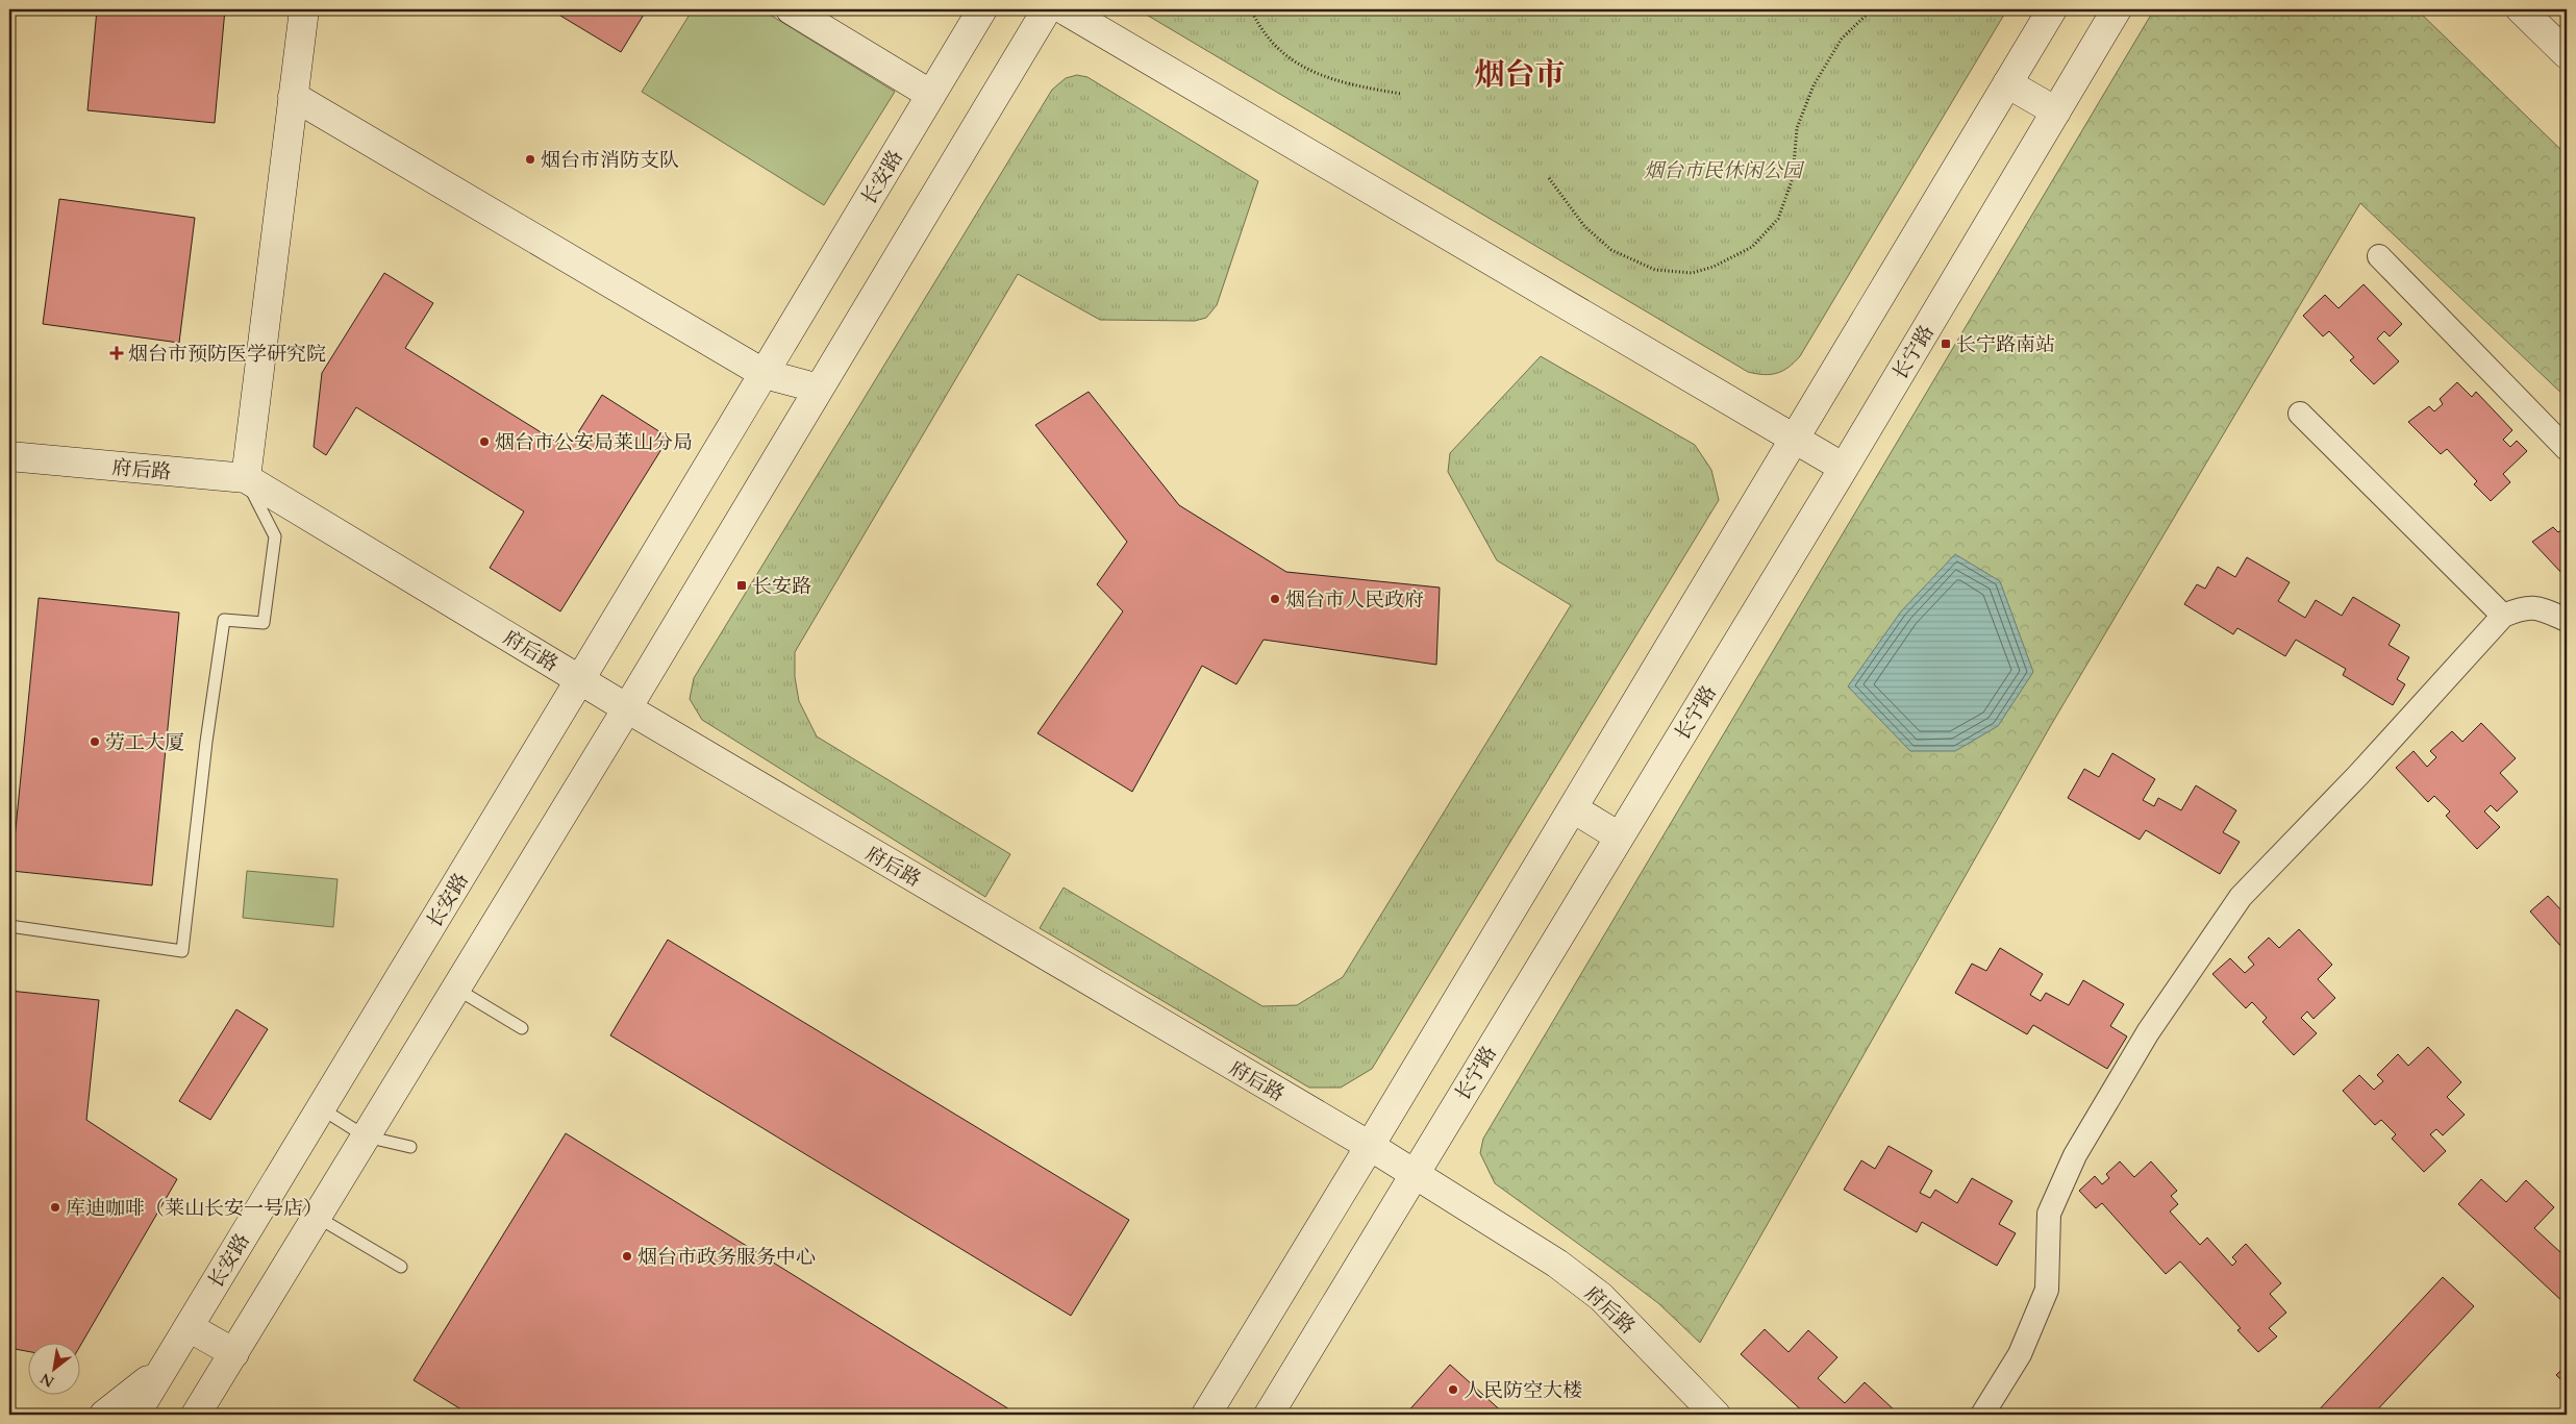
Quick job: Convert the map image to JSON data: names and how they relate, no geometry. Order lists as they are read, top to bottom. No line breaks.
{"streets":{"street":["长安路","长宁路","府后路"]},"crossings":[["长安路","府后路"],["长宁路","府后路"]],"districts":["烟台市"],"parks":["烟台市民休闲公园"],"places":{"other":["烟台市消防支队","烟台市公安局莱山分局","烟台市人民政府","劳工大厦","库迪咖啡（莱山长安一号店）","烟台市政务服务中心","人民防空大楼"],"transit":["长宁路南站","长安路"],"health":["烟台市预防医学研究院"]},"north":"bottom left"}
